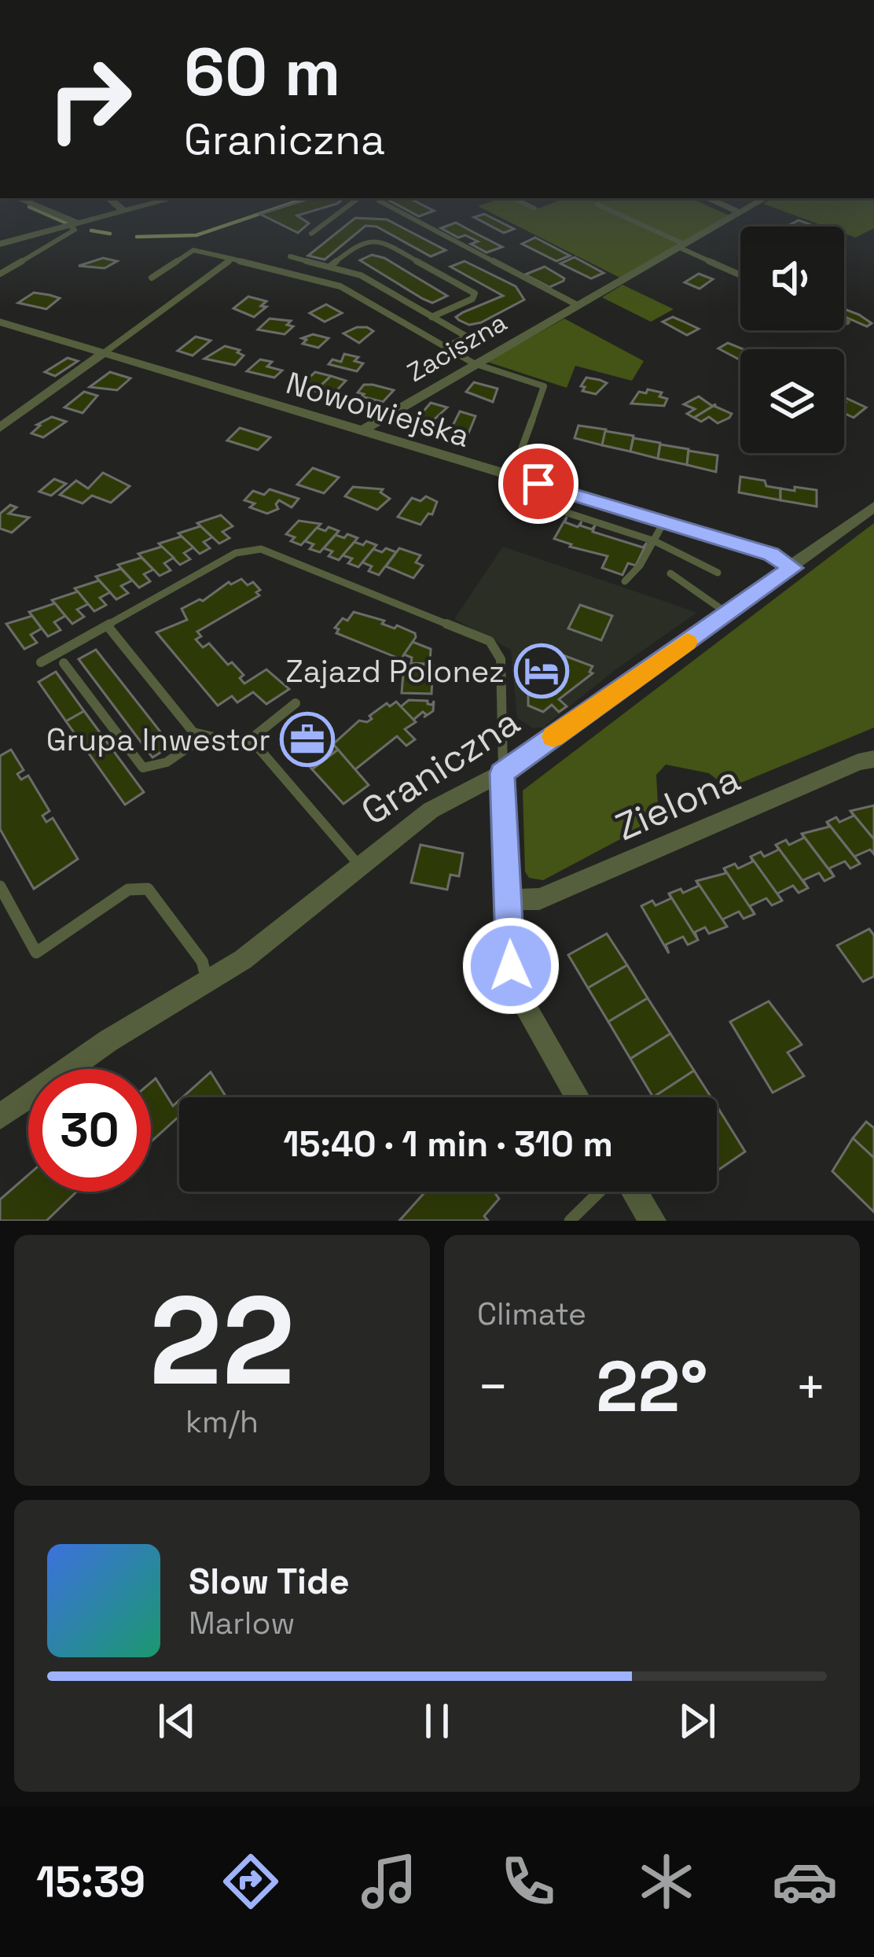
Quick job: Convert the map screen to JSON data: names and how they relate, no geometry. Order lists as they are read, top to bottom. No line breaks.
{"streets":{"street":["Zaciszna","Nowowiejska","Graniczna","Zielona"]},"crossings":[["Zaciszna","Nowowiejska"],["Nowowiejska","Graniczna"]],"places":{"hotel":["Zajazd Polonez"],"office":["Grupa Inwestor"]},"page":{"turn":["60 m","Graniczna"],"limit":"30","trip":"15:40 · 1 min · 310 m","tile":[["22","km/h"],"Climate"],"heat":["−","22°","+"],"song":["Slow Tide","Marlow"],"tabs":"15:39"}}
